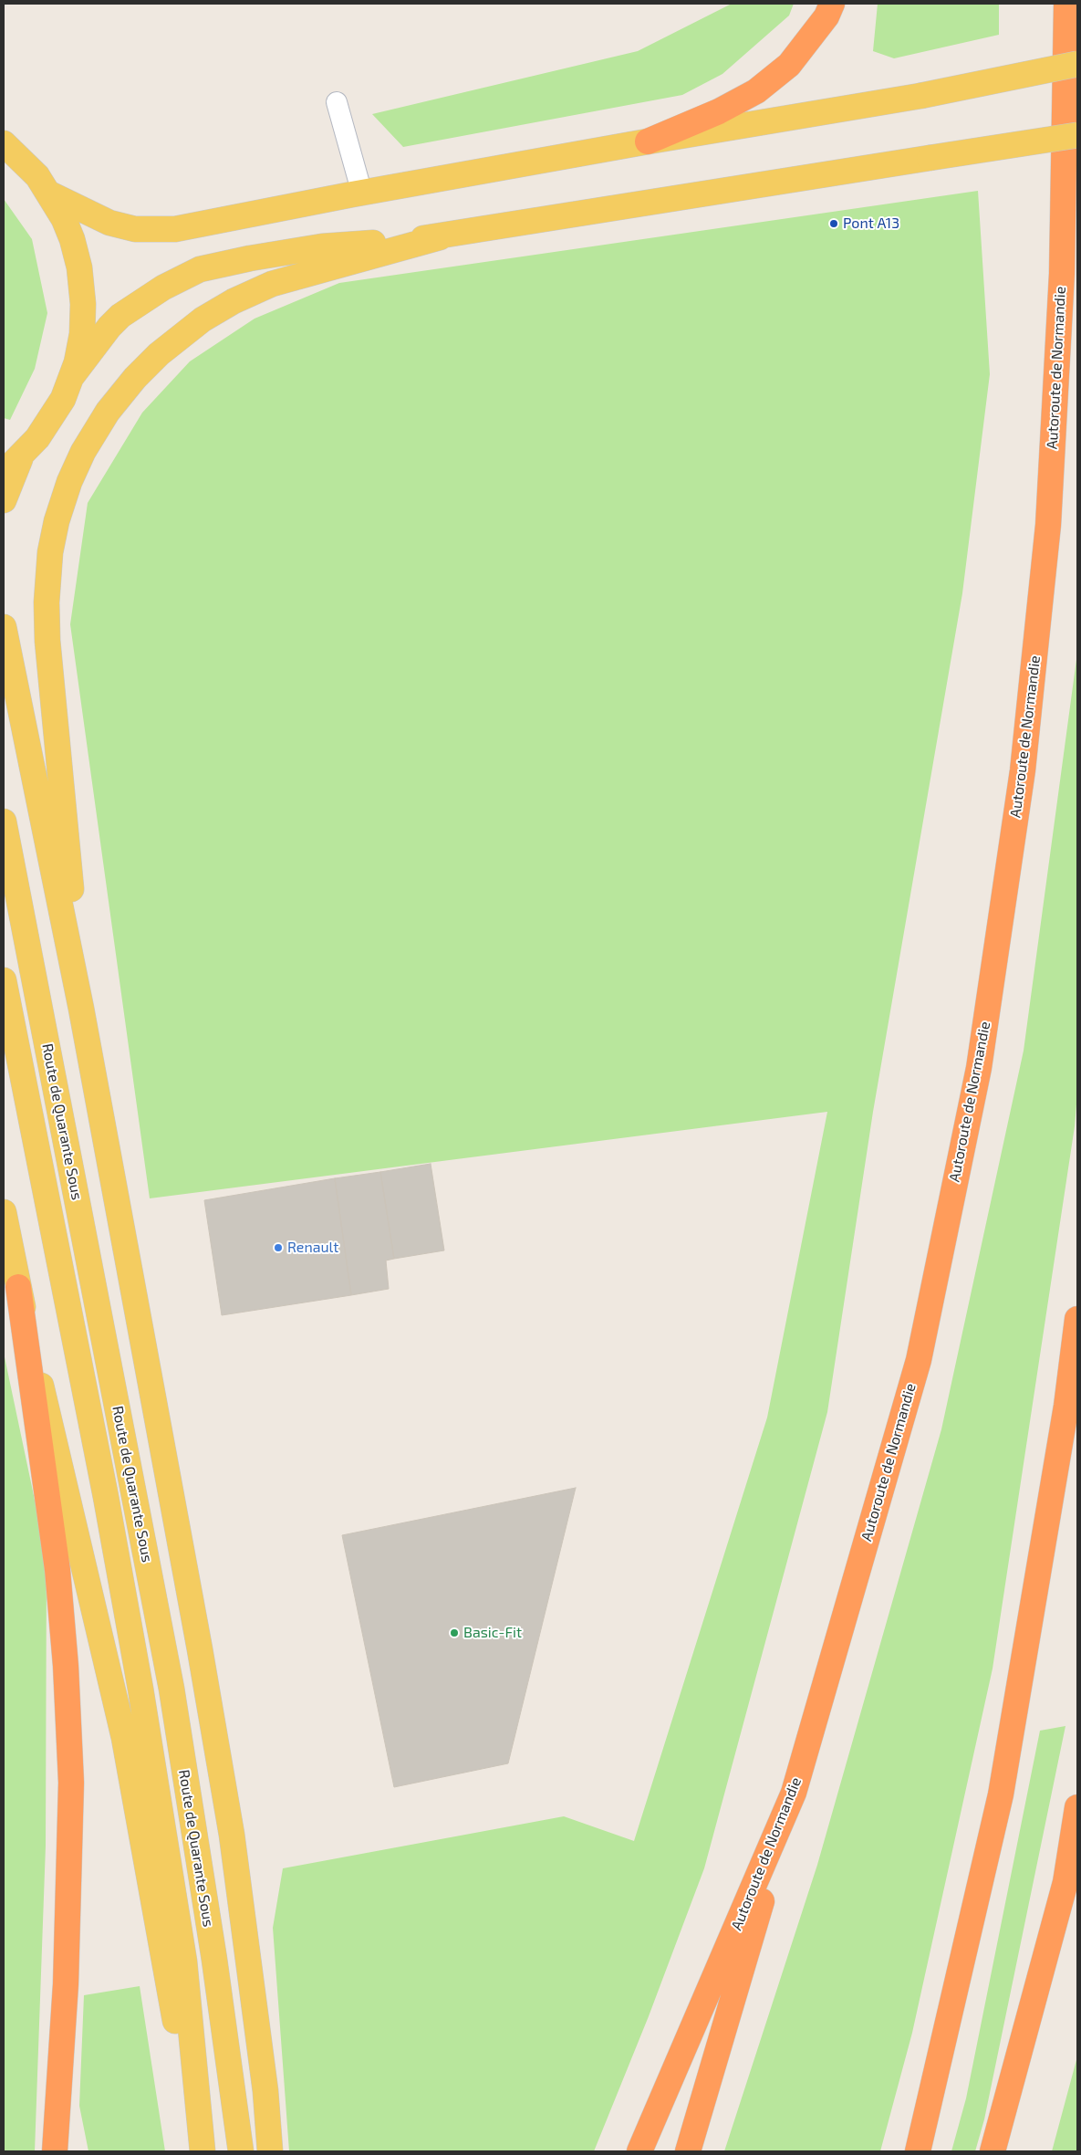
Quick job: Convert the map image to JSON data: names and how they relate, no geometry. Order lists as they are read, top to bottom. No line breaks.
{"streets":{"highway":["Autoroute de Normandie"],"main road":["Route de Quarante Sous"]},"places":["Pont A13","Renault","Basic-Fit"]}
